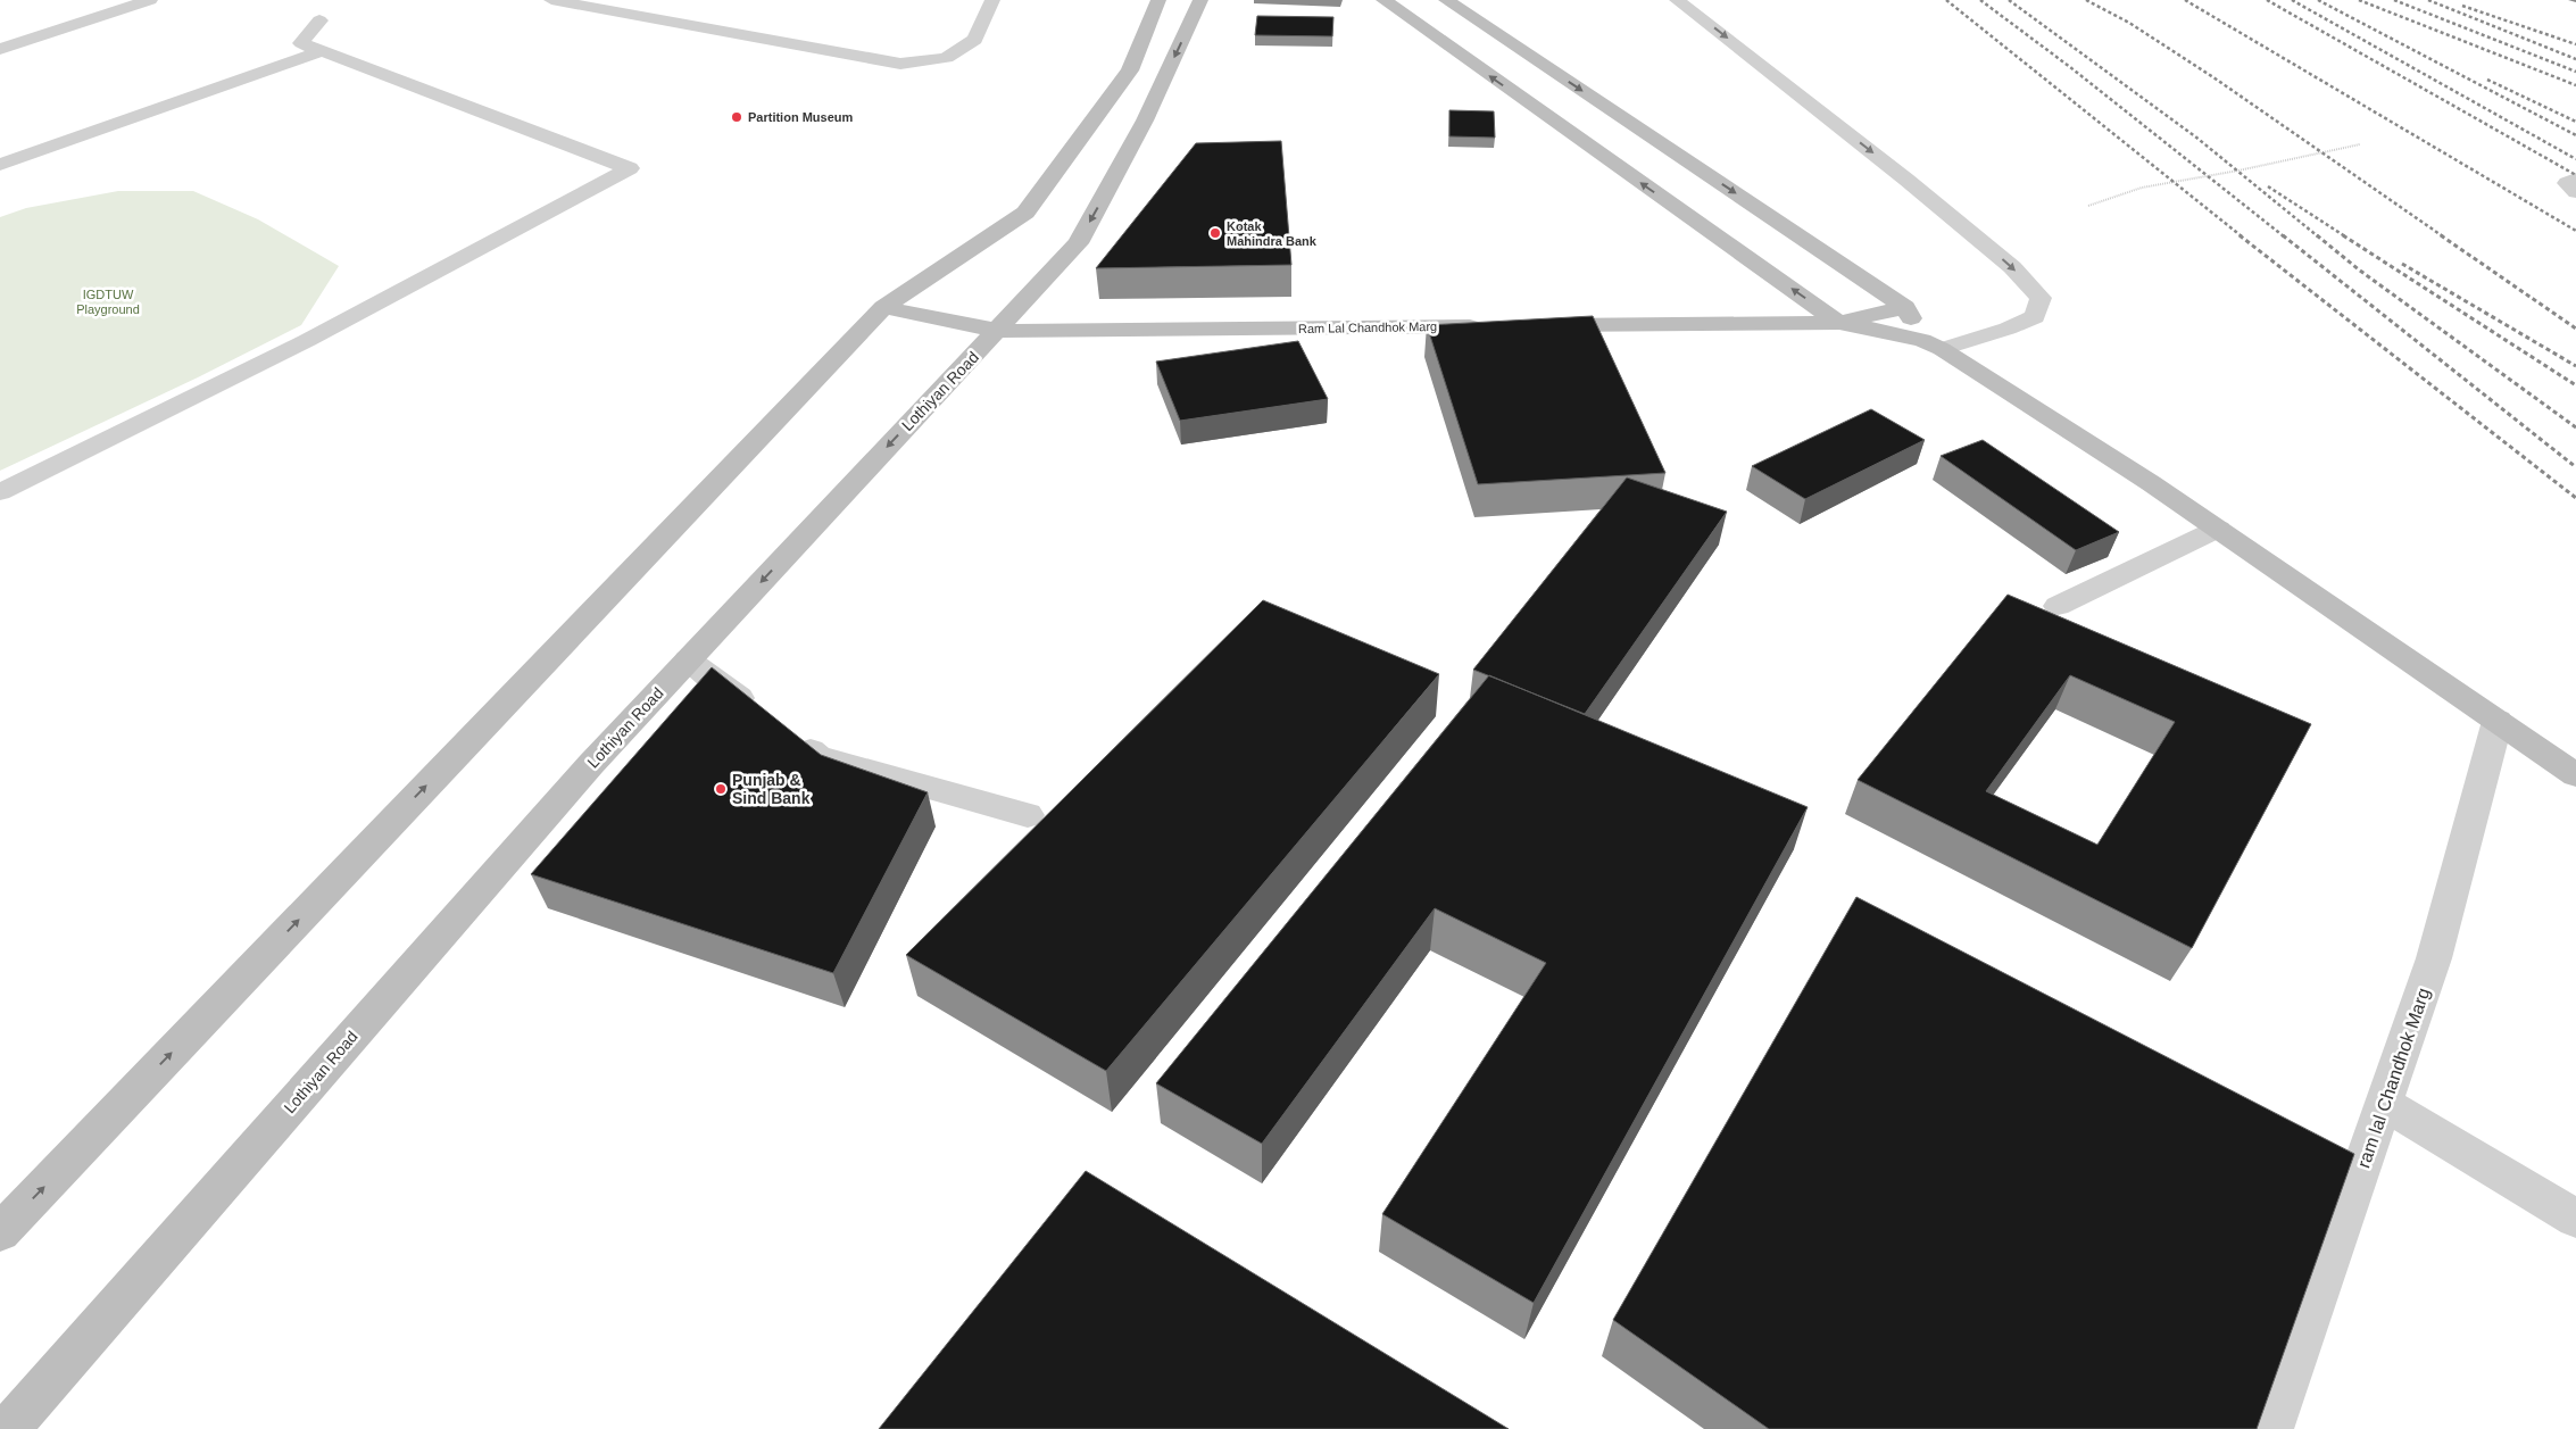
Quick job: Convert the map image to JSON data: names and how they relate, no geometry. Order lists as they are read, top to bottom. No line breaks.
{"streets":{"main road":["Ram Lal Chandhok Marg","Lothiyan Road"],"street":["ram lal Chandhok Marg"]},"crossings":[["Ram Lal Chandhok Marg","Lothiyan Road"]],"parks":["IGDTUW Playground"],"places":["Partition Museum","Kotak Mahindra Bank","Punjab & Sind Bank"]}
